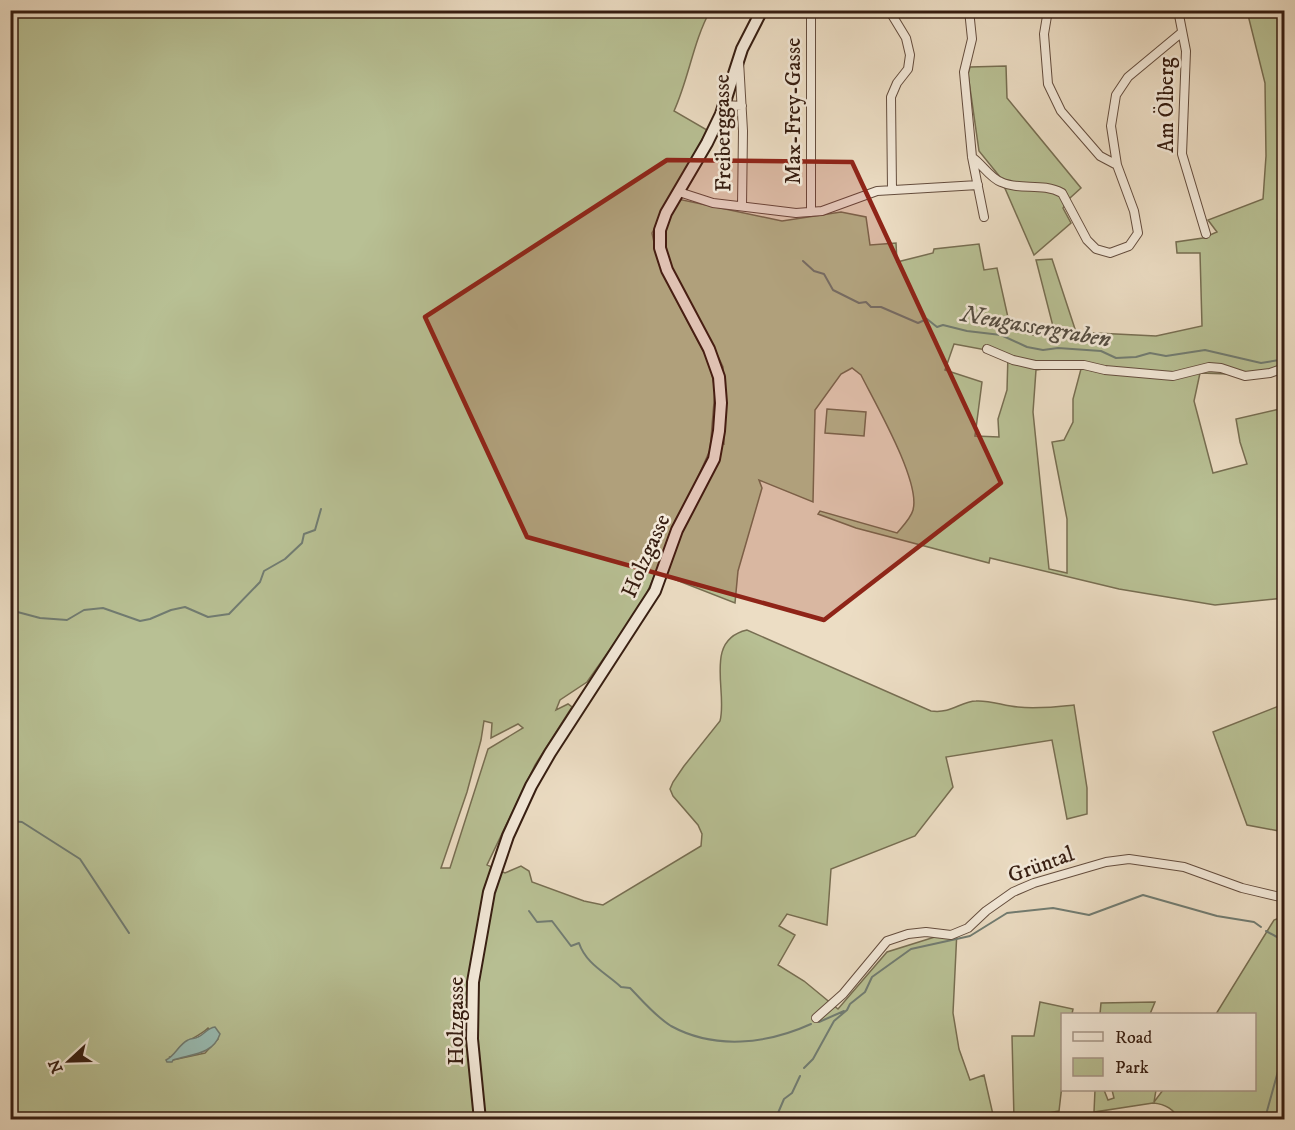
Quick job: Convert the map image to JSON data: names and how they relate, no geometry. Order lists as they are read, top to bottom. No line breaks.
{"streets":{"street":["Am Ölberg","Max-Frey-Gasse","Freiberggasse","Holzgasse","Grüntal"]},"crossings":[["Freiberggasse","Holzgasse"]],"water":["Neugassergraben"],"legend":["Road","Park"],"north":"left"}
